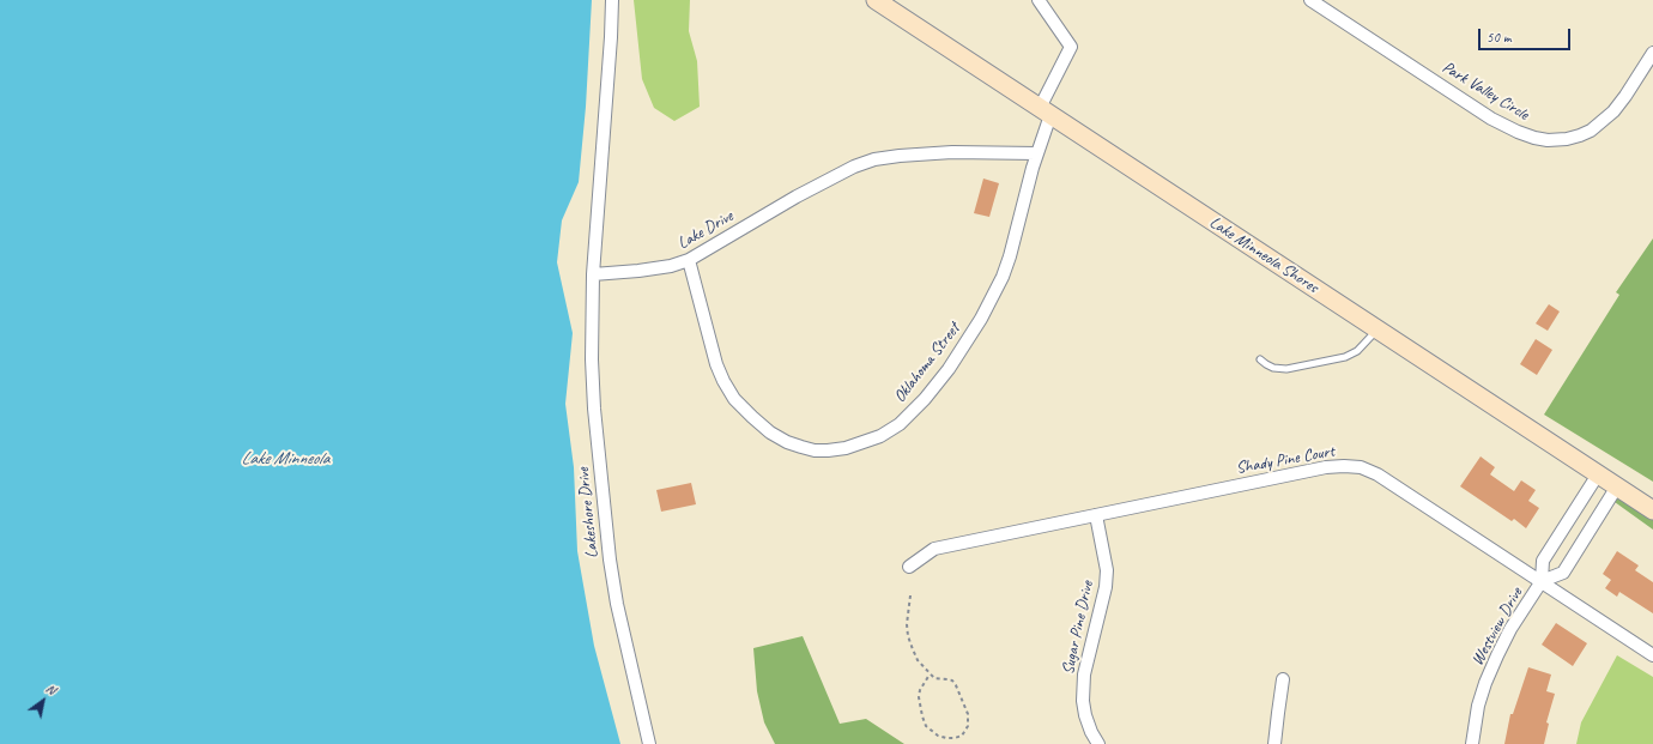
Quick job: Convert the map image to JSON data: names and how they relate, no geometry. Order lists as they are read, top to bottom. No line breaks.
{"streets":{"main road":["Lake Minneola Shores"],"street":["Park Valley Circle","Lake Drive","Oklahoma Street","Shady Pine Court","Lakeshore Drive","Westview Drive","Sugar Pine Drive"]},"crossings":[["Lake Drive","Oklahoma Street"],["Lake Drive","Lakeshore Drive"],["Lake Minneola Shores","Oklahoma Street"],["Lake Minneola Shores","Westview Drive"],["Shady Pine Court","Westview Drive"],["Shady Pine Court","Sugar Pine Drive"]],"water":["Lake Minneola"],"scale_bar":"50 m","north":"top right"}
